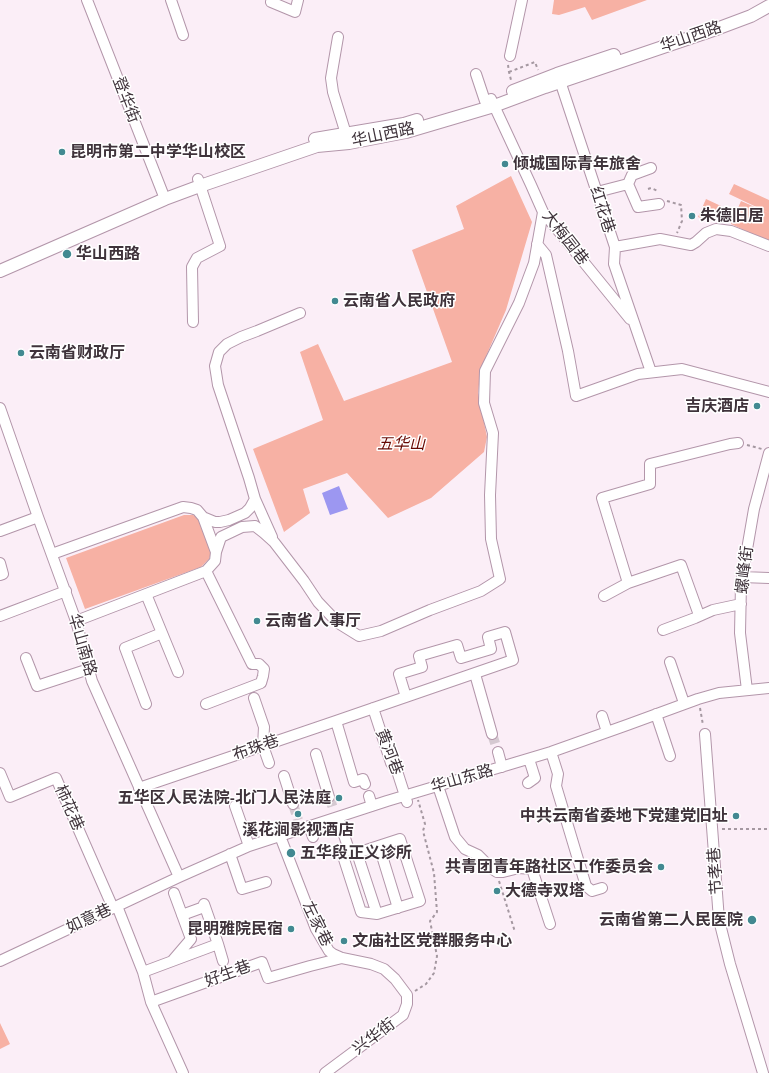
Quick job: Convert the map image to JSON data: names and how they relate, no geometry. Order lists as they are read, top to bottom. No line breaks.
{"streets":{"main road":["华山西路"],"street":["登华街","红花巷","大梅园巷","螺峰街","华山南路","布珠巷","黄河巷","华山东路","柿花巷","节孝巷","如意巷","左家巷","好生巷","兴华街"]},"crossings":[["华山西路","登华街"],["华山西路","红花巷"],["华山西路","大梅园巷"],["红花巷","大梅园巷"],["螺峰街","华山东路"],["华山南路","布珠巷"],["华山南路","华山东路"],["华山南路","如意巷"],["布珠巷","黄河巷"],["黄河巷","华山东路"],["华山东路","如意巷"],["华山东路","左家巷"],["柿花巷","如意巷"],["柿花巷","好生巷"],["左家巷","好生巷"],["左家巷","兴华街"]],"parks":["五华山"],"places":["昆明市第二中学华山校区","倾城国际青年旅舍","朱德旧居","华山西路","云南省人民政府","云南省财政厅","吉庆酒店","云南省人事厅","五华区人民法院-北门人民法庭","溪花涧影视酒店","中共云南省委地下党建党旧址","五华段正义诊所","共青团青年路社区工作委员会","大德寺双塔","云南省第二人民医院","昆明雅院民宿","文庙社区党群服务中心"]}
